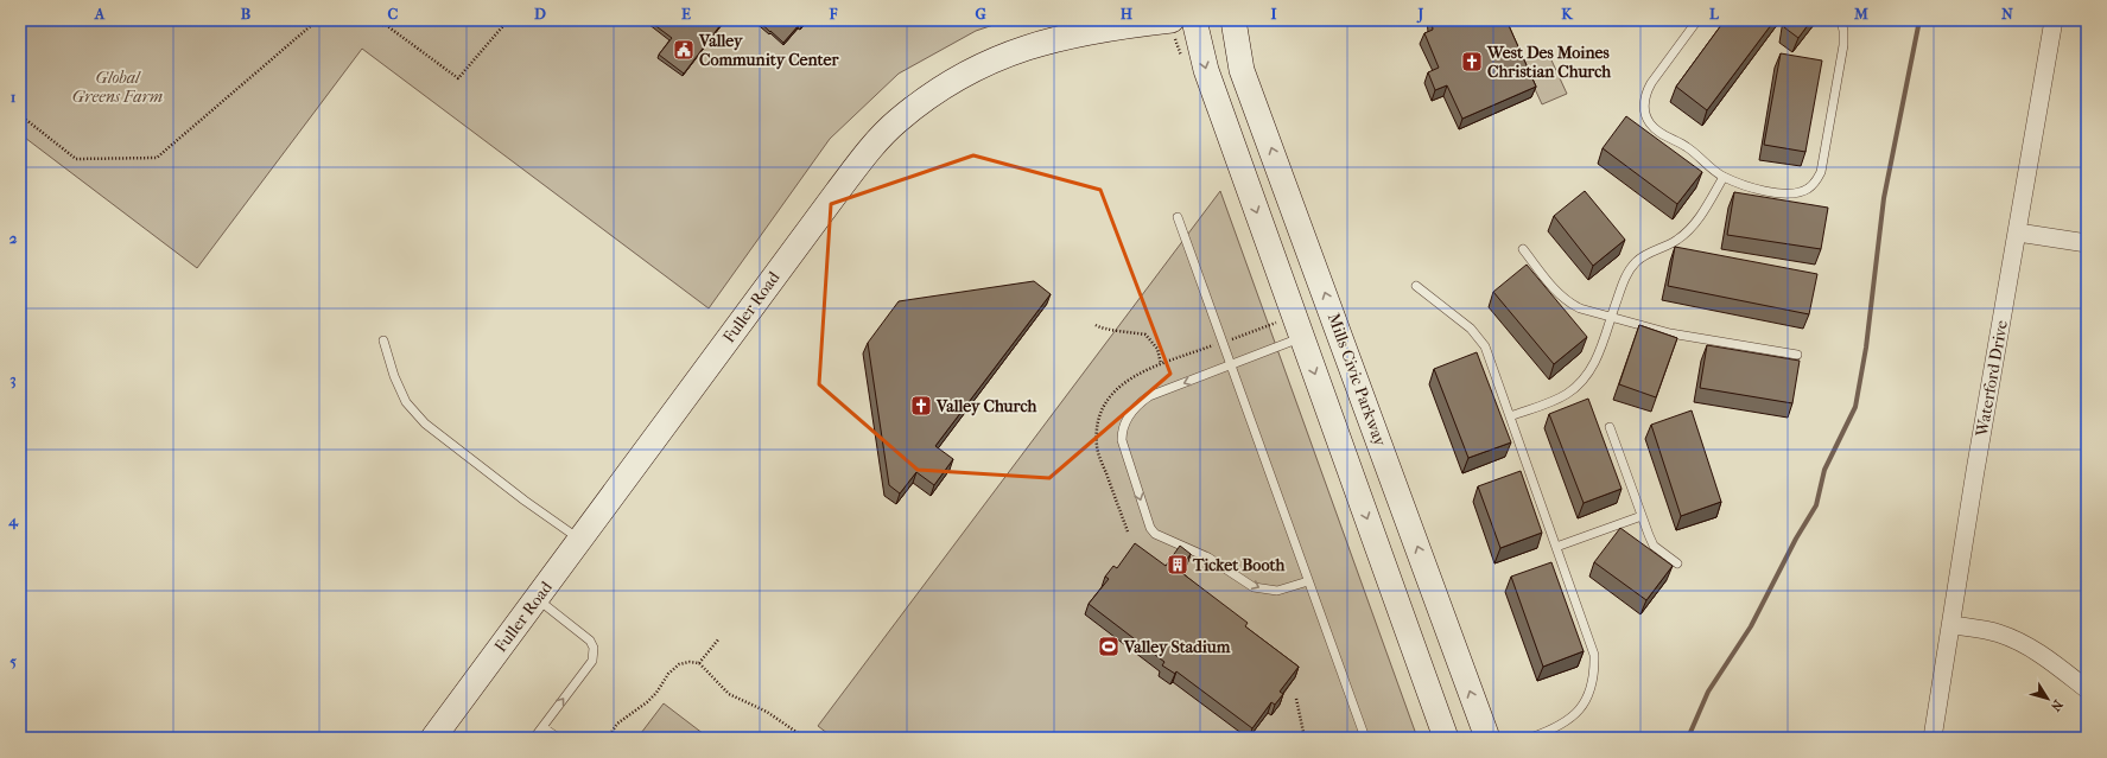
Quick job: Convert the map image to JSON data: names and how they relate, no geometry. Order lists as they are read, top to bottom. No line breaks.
{"streets":{"main road":["Fuller Road","Mills Civic Parkway"],"street":["Waterford Drive"]},"parks":["Global Greens Farm"],"places":{"public building":["Valley Community Center"],"church":["West Des Moines Christian Church","Valley Church"],"building":["Ticket Booth"],"sports":["Valley Stadium"]},"north":"bottom right","grid":{"columns":["A","B","C","D","E","F","G","H","I","J","K","L","M","N"],"rows":["1","2","3","4","5"]}}
